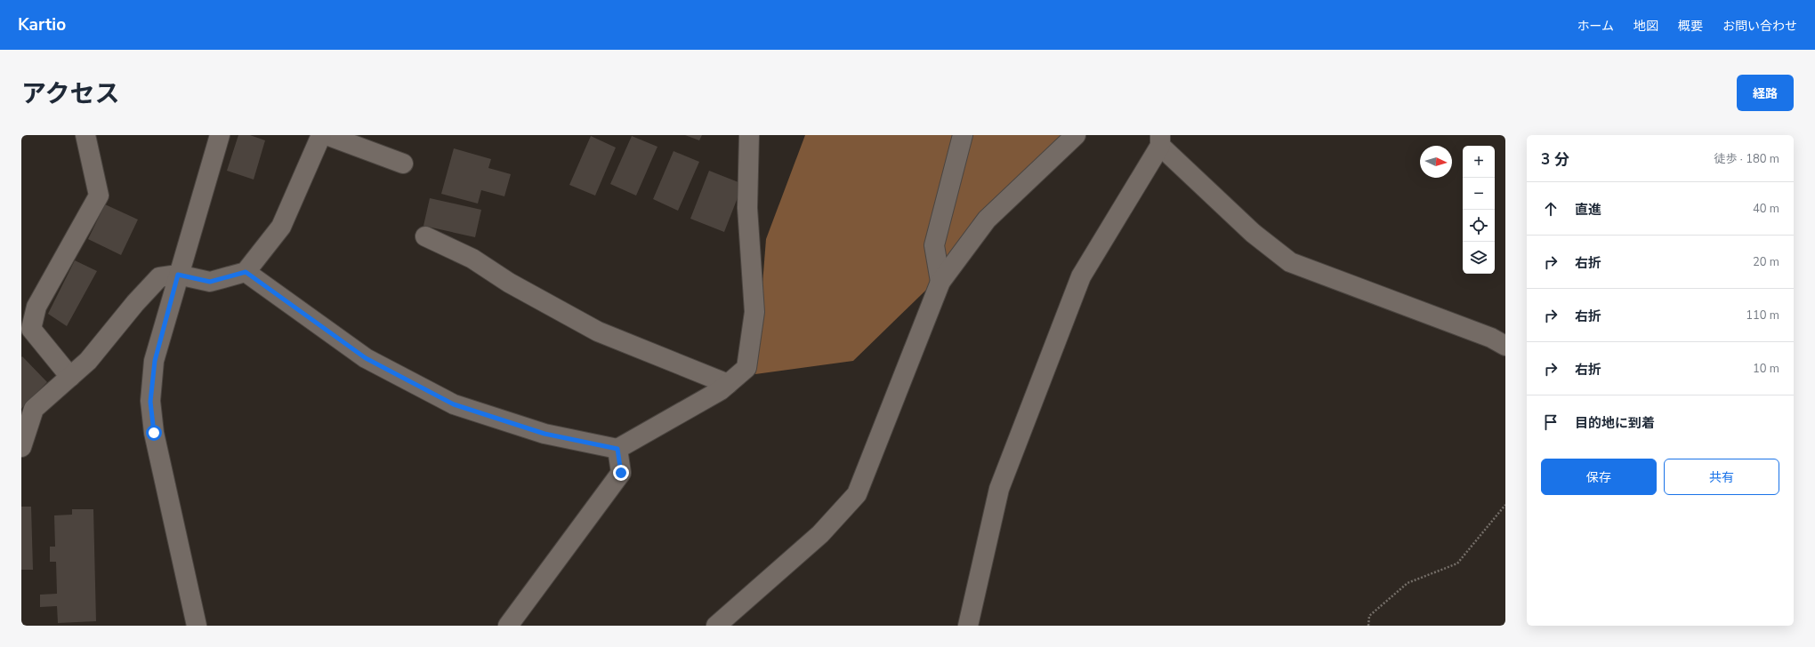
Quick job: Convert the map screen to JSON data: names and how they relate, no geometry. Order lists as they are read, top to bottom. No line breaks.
{"north":"right","page":{"header":"Kartio","nav":["ホーム","地図","概要","お問い合わせ"],"title":"アクセス","buttons":["経路",["保存","共有"]],"heading":["3 分","徒歩 · 180 m"],"map_buttons":["+","−"],"list":[["直進","40 m"],["右折","20 m"],["右折","110 m"],["右折","10 m"],"目的地に到着"]}}
